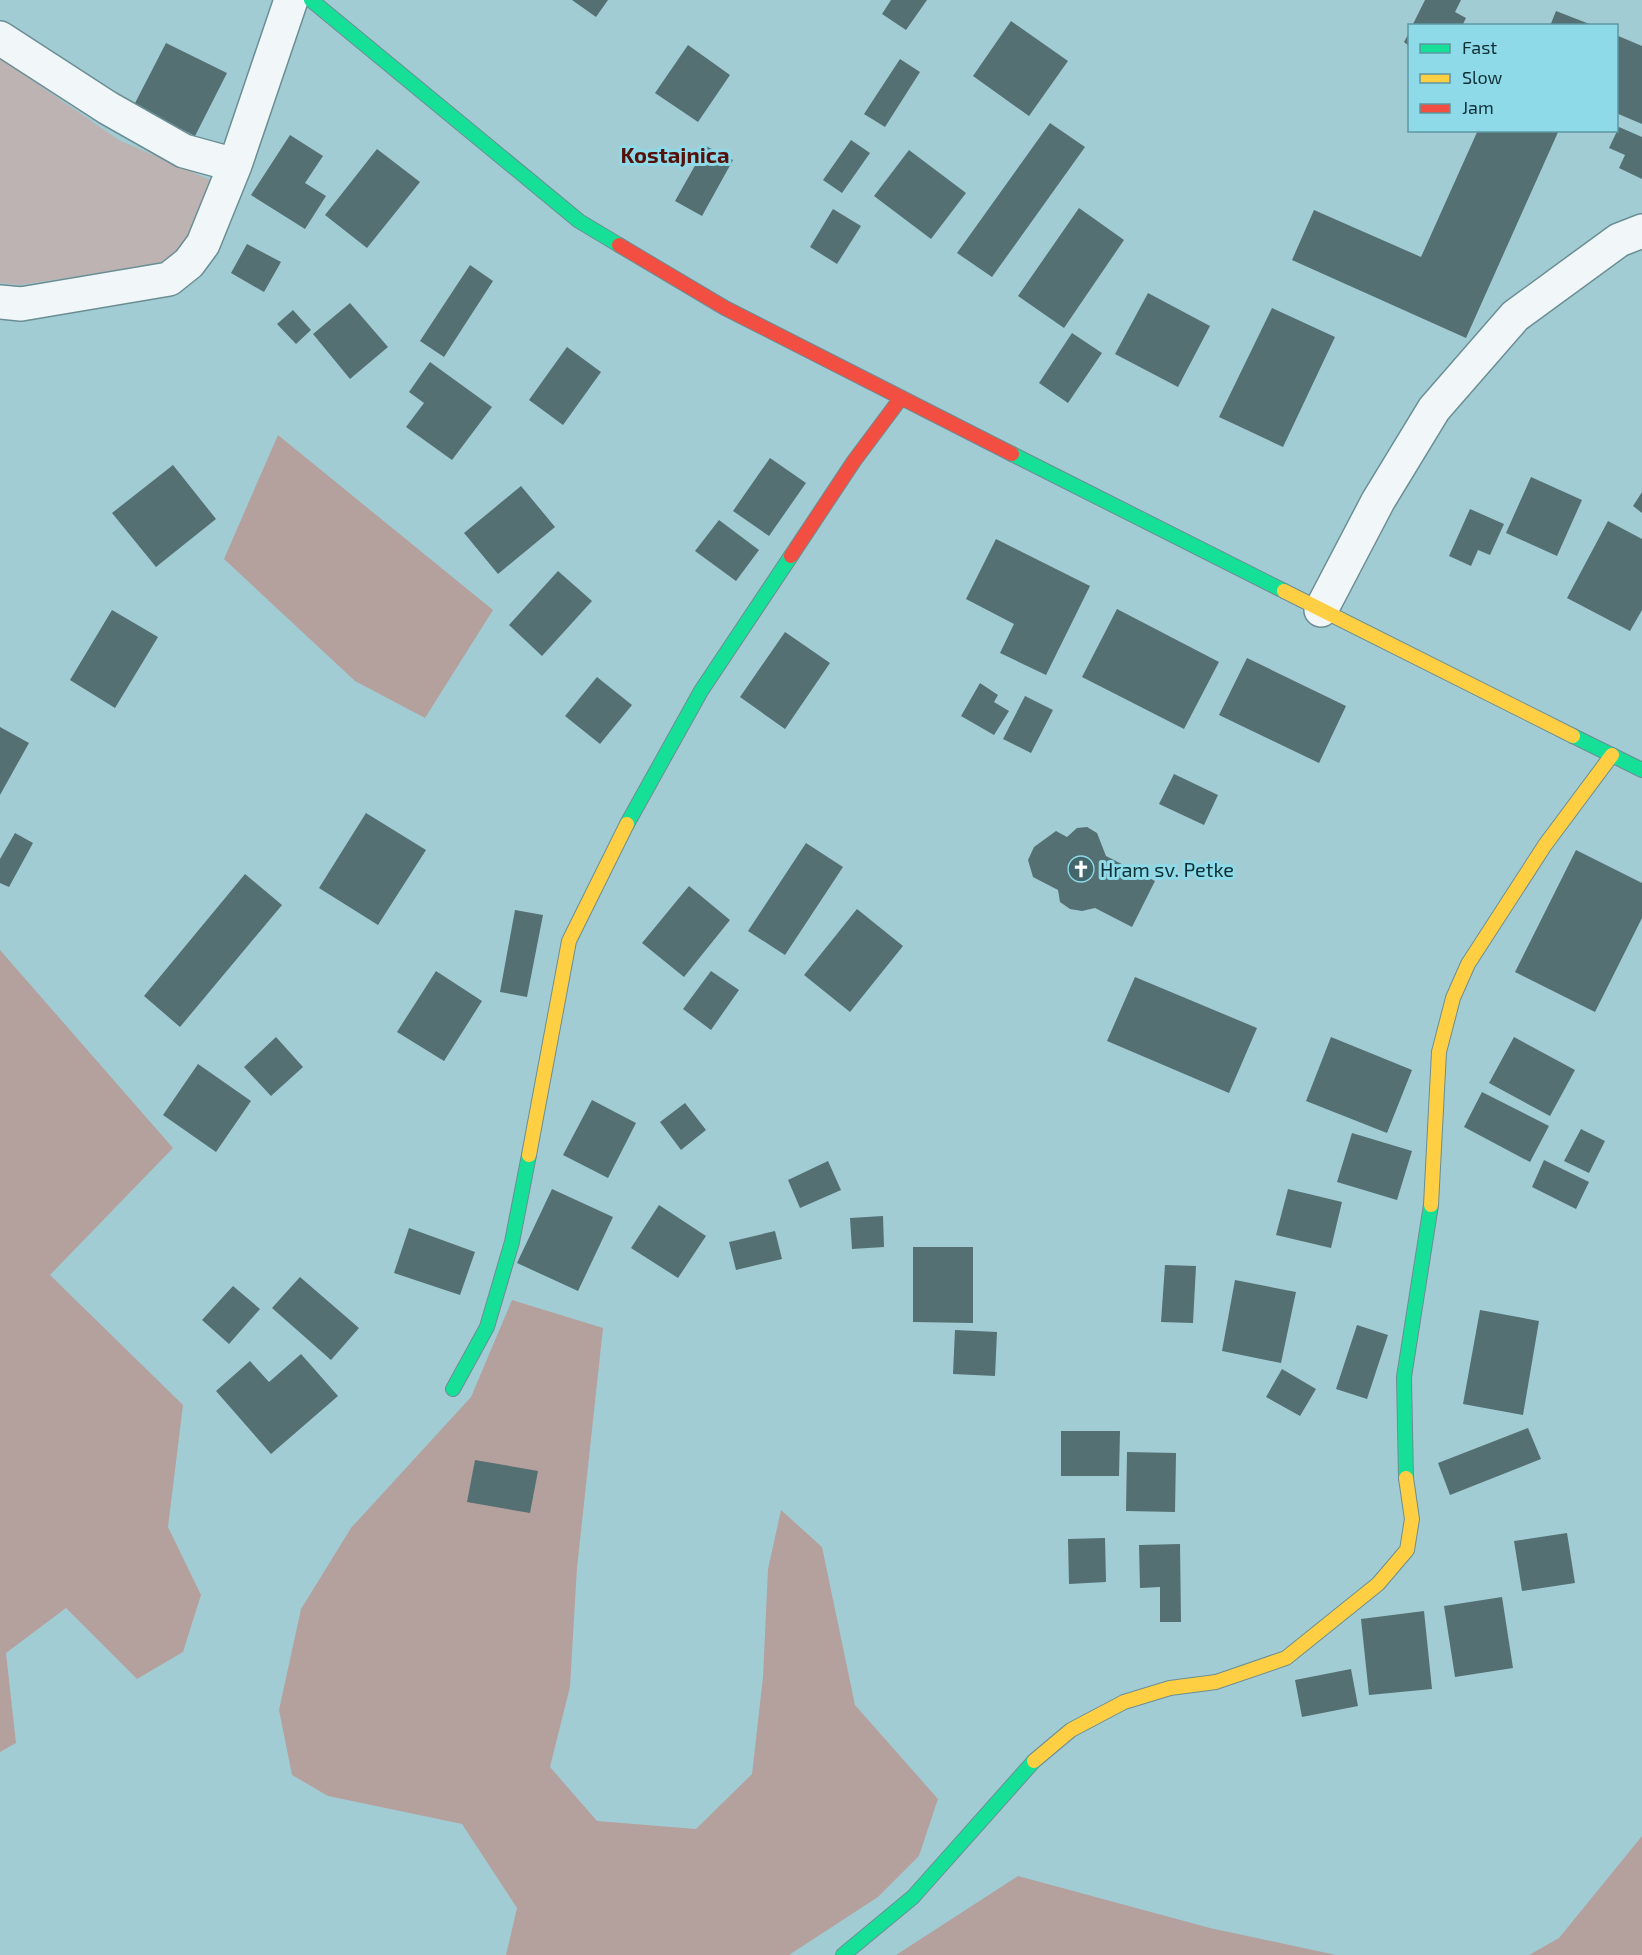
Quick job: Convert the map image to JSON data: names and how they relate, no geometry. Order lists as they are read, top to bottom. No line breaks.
{"districts":["Kostajnica"],"places":{"church":["Hram sv. Petke"]},"legend":["Fast","Slow","Jam"]}
